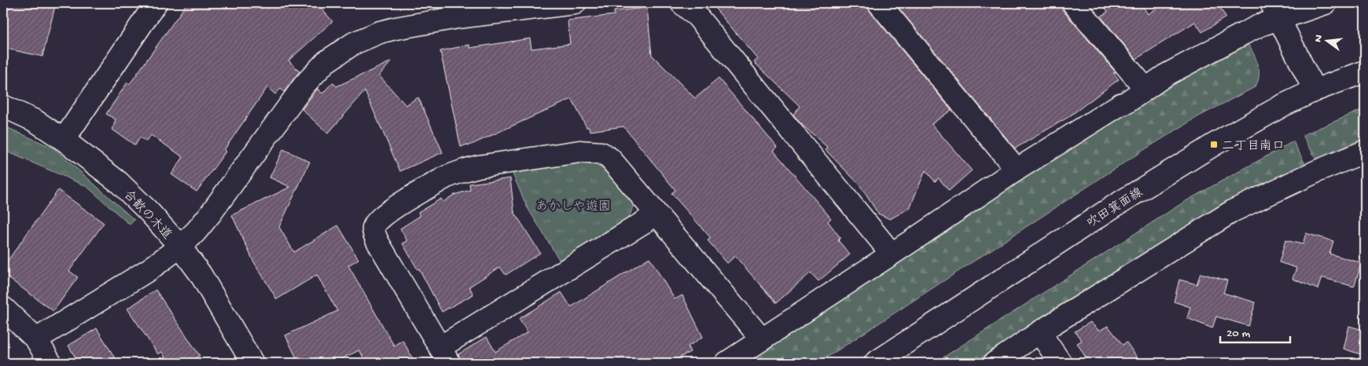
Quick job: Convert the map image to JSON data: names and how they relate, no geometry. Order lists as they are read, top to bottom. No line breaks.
{"streets":{"street":["吹田箕面線","合歓の木道"]},"parks":["あかしや遊園"],"places":{"transit":["二丁目南口"]},"scale_bar":"20 m","north":"left"}
